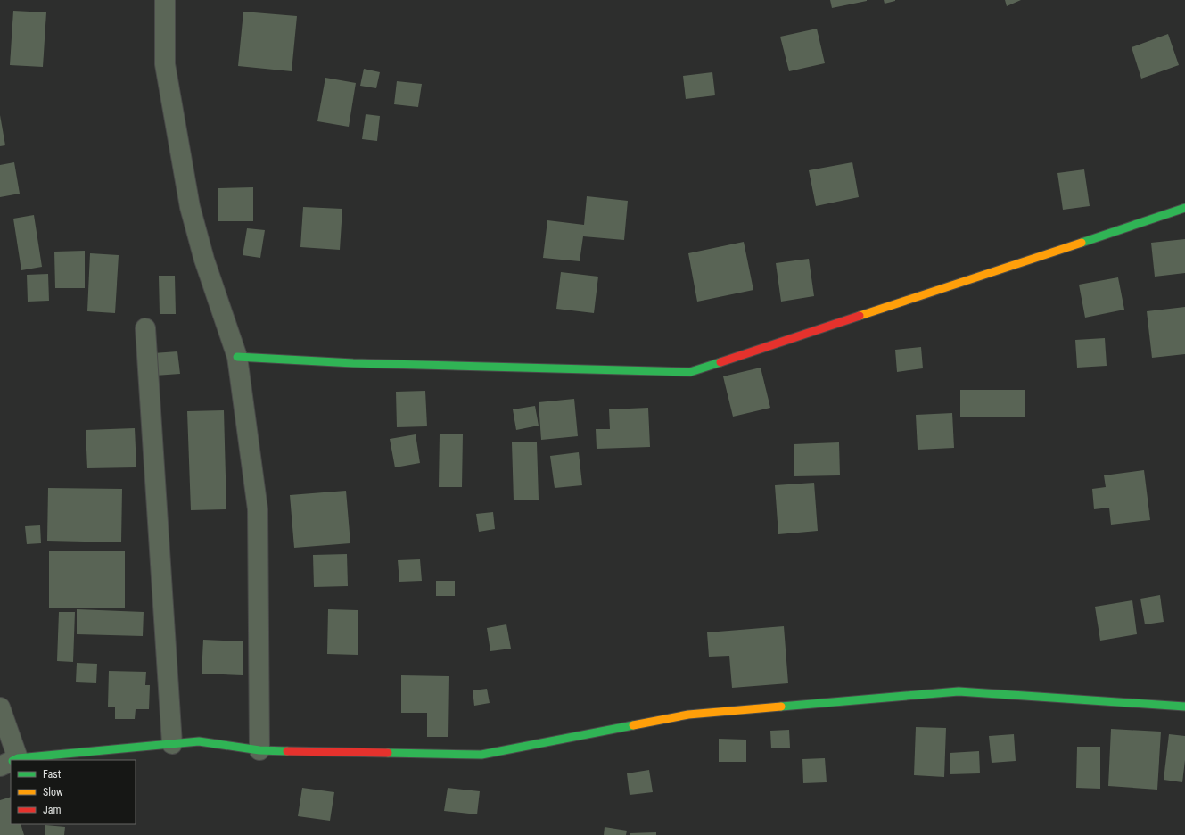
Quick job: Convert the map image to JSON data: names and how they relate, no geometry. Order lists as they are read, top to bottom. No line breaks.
{"legend":["Fast","Slow","Jam"]}
